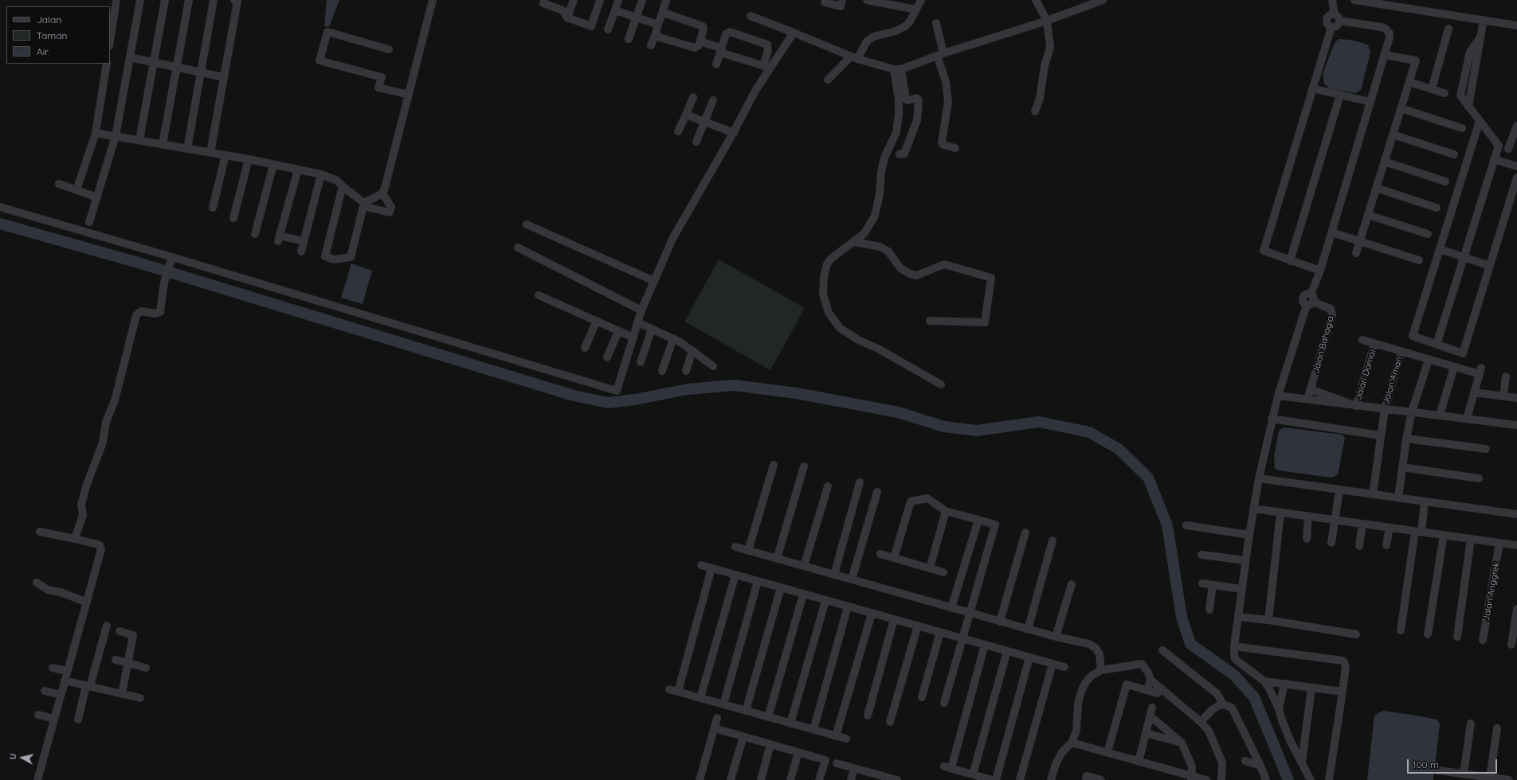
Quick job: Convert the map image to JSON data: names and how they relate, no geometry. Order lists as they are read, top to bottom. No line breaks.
{"streets":{"street":["Jalan Bahagia","Jalan Damai","Jalan Aman","Jalan Anggrek"]},"legend":["Jalan","Taman","Air"],"scale_bar":"100 m","north":"left"}
